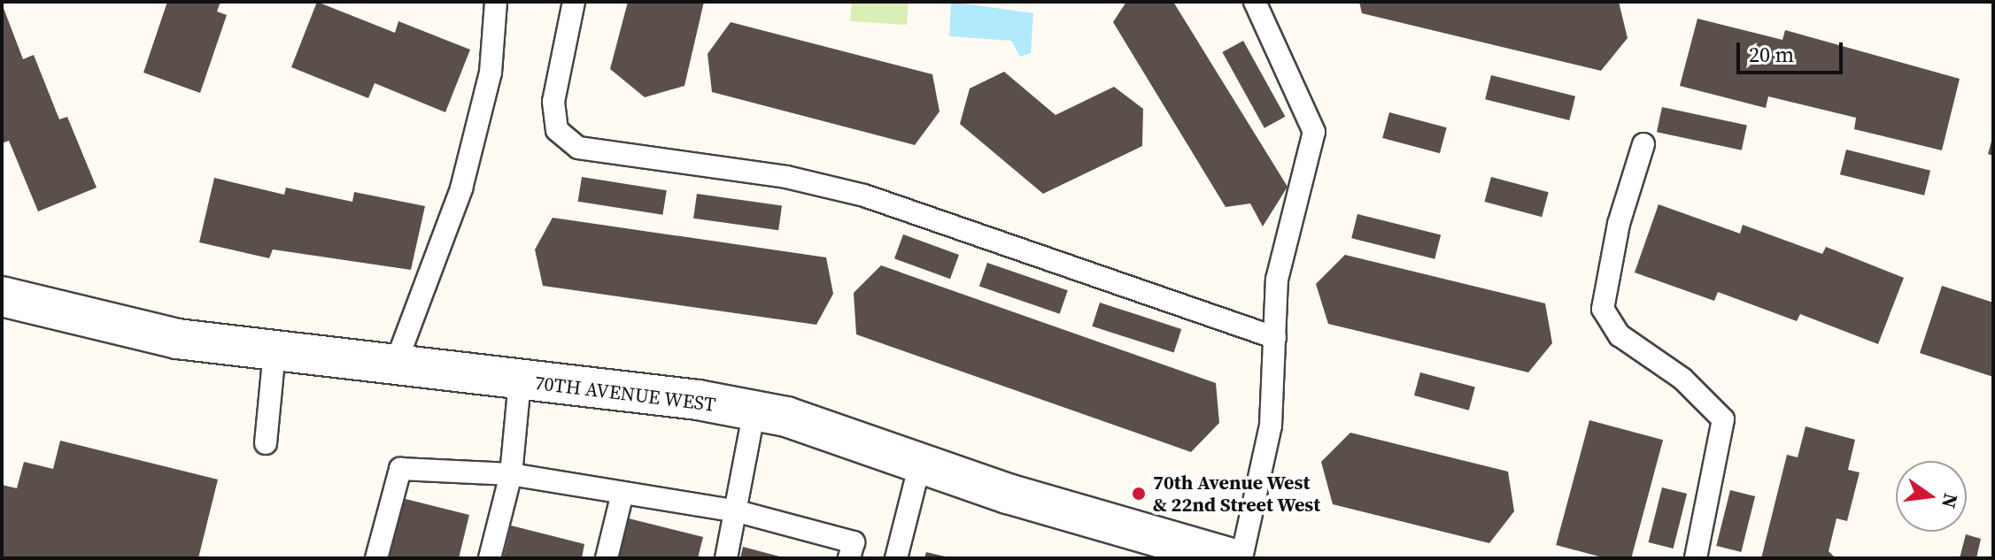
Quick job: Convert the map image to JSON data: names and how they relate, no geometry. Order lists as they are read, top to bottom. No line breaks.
{"streets":{"street":["70TH AVENUE WEST"]},"places":["70th Avenue West & 22nd Street West"],"scale_bar":"20 m","north":"right"}
